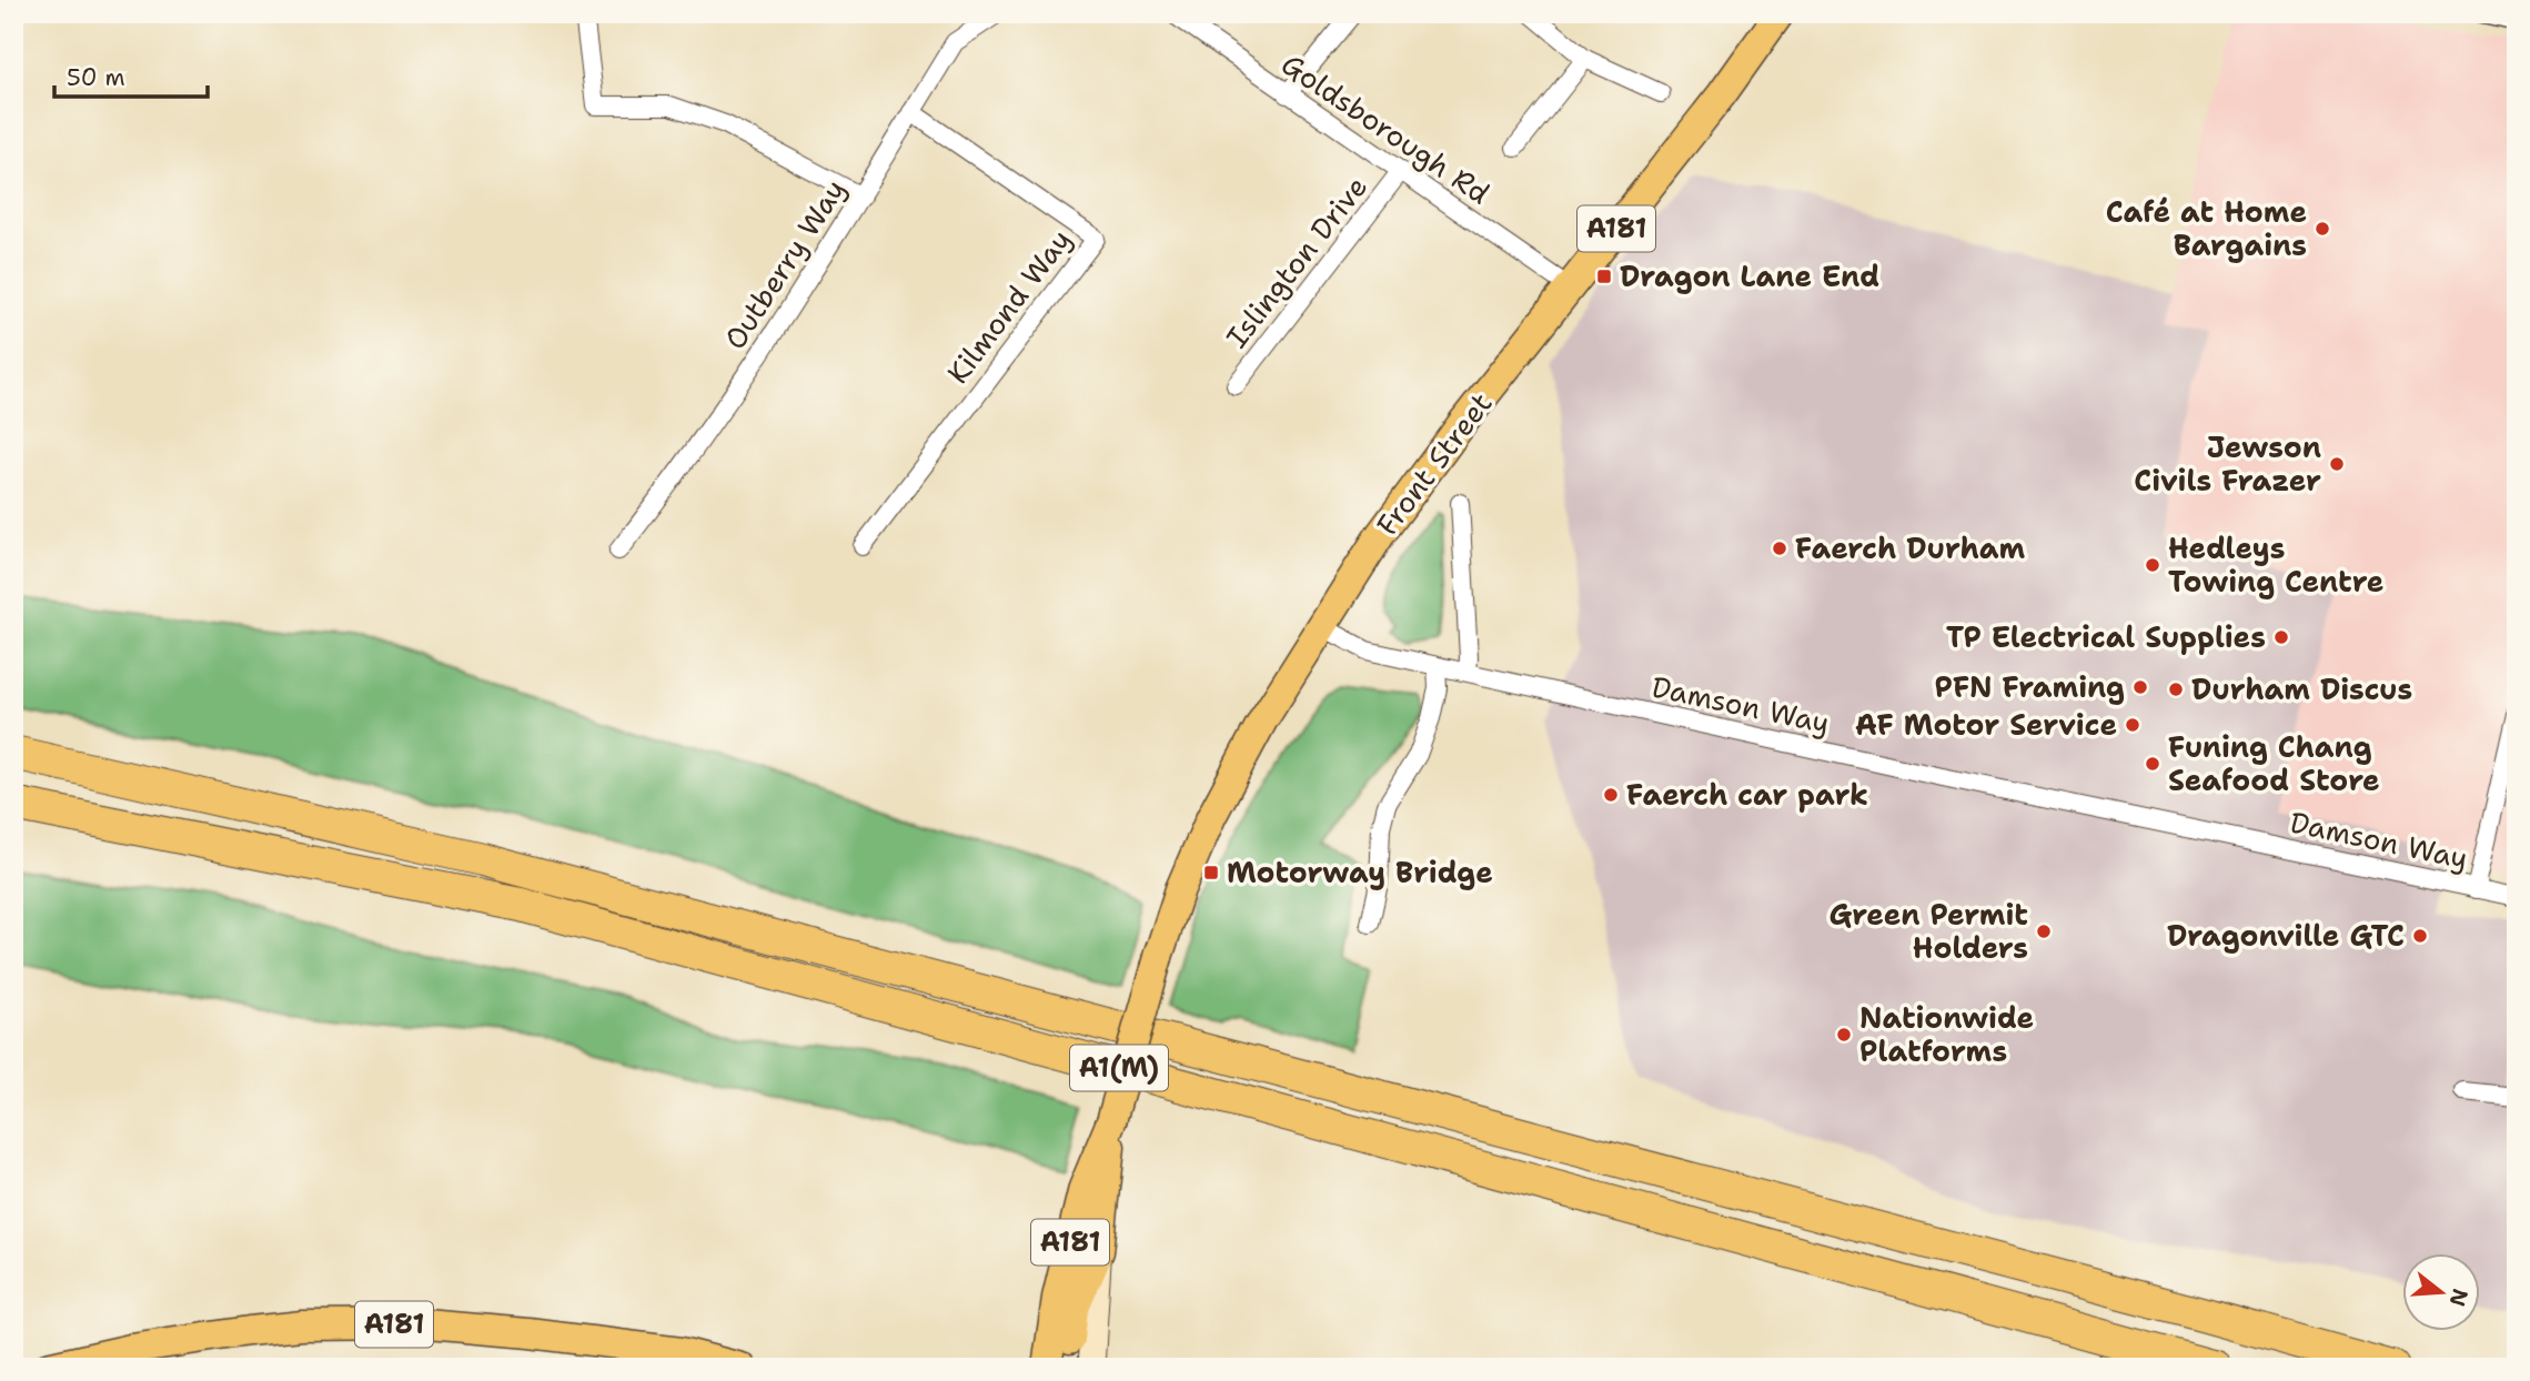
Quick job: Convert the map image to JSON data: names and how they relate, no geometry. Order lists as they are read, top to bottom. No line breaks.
{"streets":{"highway":["A1(M)"],"main road":["A181","Front Street"],"street":["Goldsborough Rd","Islington Drive","Outberry Way","Kilmond Way","Damson Way"]},"crossings":[["Goldsborough Rd","Islington Drive"],["Goldsborough Rd","Front Street"],["A181","Front Street"],["Outberry Way","Kilmond Way"],["Front Street","Damson Way"]],"places":{"other":["Café at Home Bargains","Jewson Civils Frazer","Faerch Durham","Hedleys Towing Centre","TP Electrical Supplies","PFN Framing","Durham Discus","AF Motor Service","Funing Chang Seafood Store","Faerch car park","Green Permit Holders","Dragonville GTC","Nationwide Platforms"],"transit":["Dragon Lane End","Motorway Bridge"]},"scale_bar":"50 m","north":"right"}
